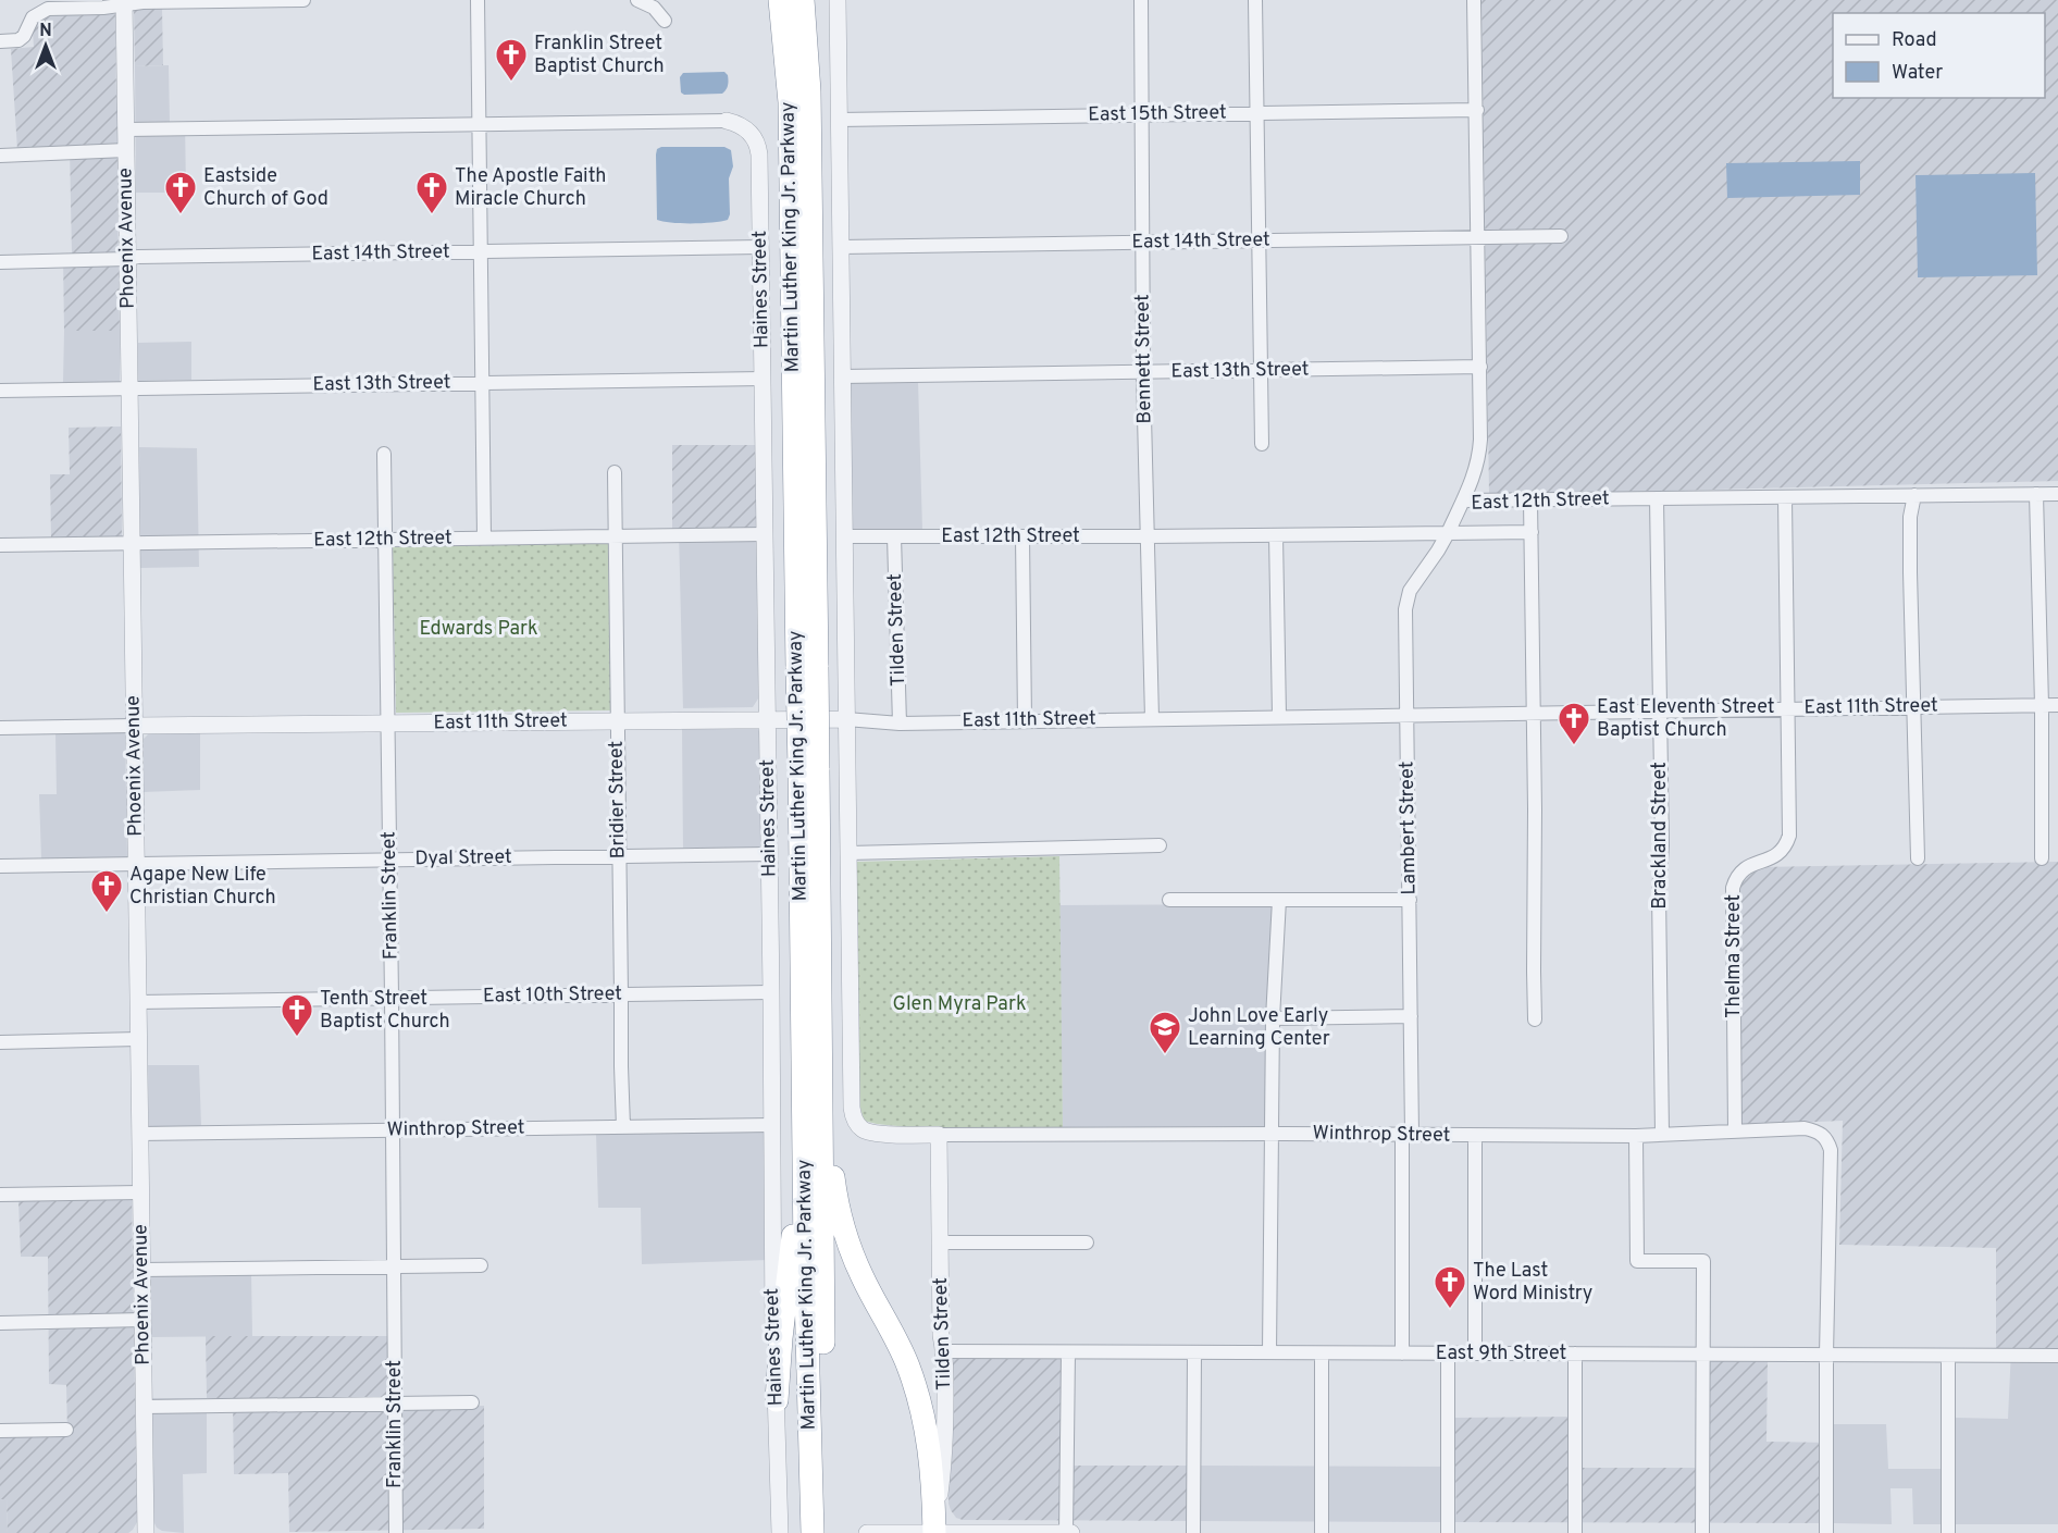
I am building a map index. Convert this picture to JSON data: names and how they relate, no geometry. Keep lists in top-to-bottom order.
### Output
{
  "streets": {
    "highway": ["Martin Luther King Jr. Parkway"],
    "street": [
      "East 15th Street",
      "Phoenix Avenue",
      "East 14th Street",
      "Haines Street",
      "Bennett Street",
      "East 13th Street",
      "East 12th Street",
      "Tilden Street",
      "East 11th Street",
      "Bridier Street",
      "Lambert Street",
      "Brackland Street",
      "Dyal Street",
      "Franklin Street",
      "Thelma Street",
      "East 10th Street",
      "Winthrop Street",
      "East 9th Street"
    ]
  },
  "crossings": [
    ["East 15th Street", "Bennett Street"],
    ["Phoenix Avenue", "East 14th Street"],
    ["Phoenix Avenue", "East 13th Street"],
    ["Phoenix Avenue", "East 12th Street"],
    ["Phoenix Avenue", "East 11th Street"],
    ["Phoenix Avenue", "Dyal Street"],
    ["Phoenix Avenue", "East 10th Street"],
    ["Phoenix Avenue", "Winthrop Street"],
    ["East 14th Street", "Haines Street"],
    ["East 14th Street", "Bennett Street"],
    ["Haines Street", "East 13th Street"],
    ["Haines Street", "East 12th Street"],
    ["Haines Street", "East 11th Street"],
    ["Haines Street", "Dyal Street"],
    ["Haines Street", "East 10th Street"],
    ["Haines Street", "Winthrop Street"],
    ["Bennett Street", "East 13th Street"],
    ["Bennett Street", "East 12th Street"],
    ["Bennett Street", "East 11th Street"],
    ["East 12th Street", "Tilden Street"],
    ["East 12th Street", "Bridier Street"],
    ["East 12th Street", "Lambert Street"],
    ["East 12th Street", "Brackland Street"],
    ["East 12th Street", "Franklin Street"],
    ["East 12th Street", "Thelma Street"],
    ["Tilden Street", "East 11th Street"],
    ["Tilden Street", "Winthrop Street"],
    ["Tilden Street", "East 9th Street"],
    ["East 11th Street", "Bridier Street"],
    ["East 11th Street", "Lambert Street"],
    ["East 11th Street", "Brackland Street"],
    ["East 11th Street", "Franklin Street"],
    ["East 11th Street", "Thelma Street"],
    ["Bridier Street", "Dyal Street"],
    ["Bridier Street", "East 10th Street"],
    ["Bridier Street", "Winthrop Street"],
    ["Lambert Street", "Winthrop Street"],
    ["Lambert Street", "East 9th Street"],
    ["Brackland Street", "Winthrop Street"],
    ["Dyal Street", "Franklin Street"],
    ["Franklin Street", "East 10th Street"],
    ["Franklin Street", "Winthrop Street"],
    ["Thelma Street", "Winthrop Street"],
    ["Winthrop Street", "East 9th Street"]
  ],
  "parks": ["Edwards Park", "Glen Myra Park"],
  "places": {
    "church": [
      "Franklin Street Baptist Church",
      "Eastside Church of God",
      "The Apostle Faith Miracle Church",
      "East Eleventh Street Baptist Church",
      "Agape New Life Christian Church",
      "Tenth Street Baptist Church",
      "The Last Word Ministry"
    ],
    "school or university": ["John Love Early Learning Center"]
  },
  "legend": ["Road", "Water"],
  "north": "top"
}
